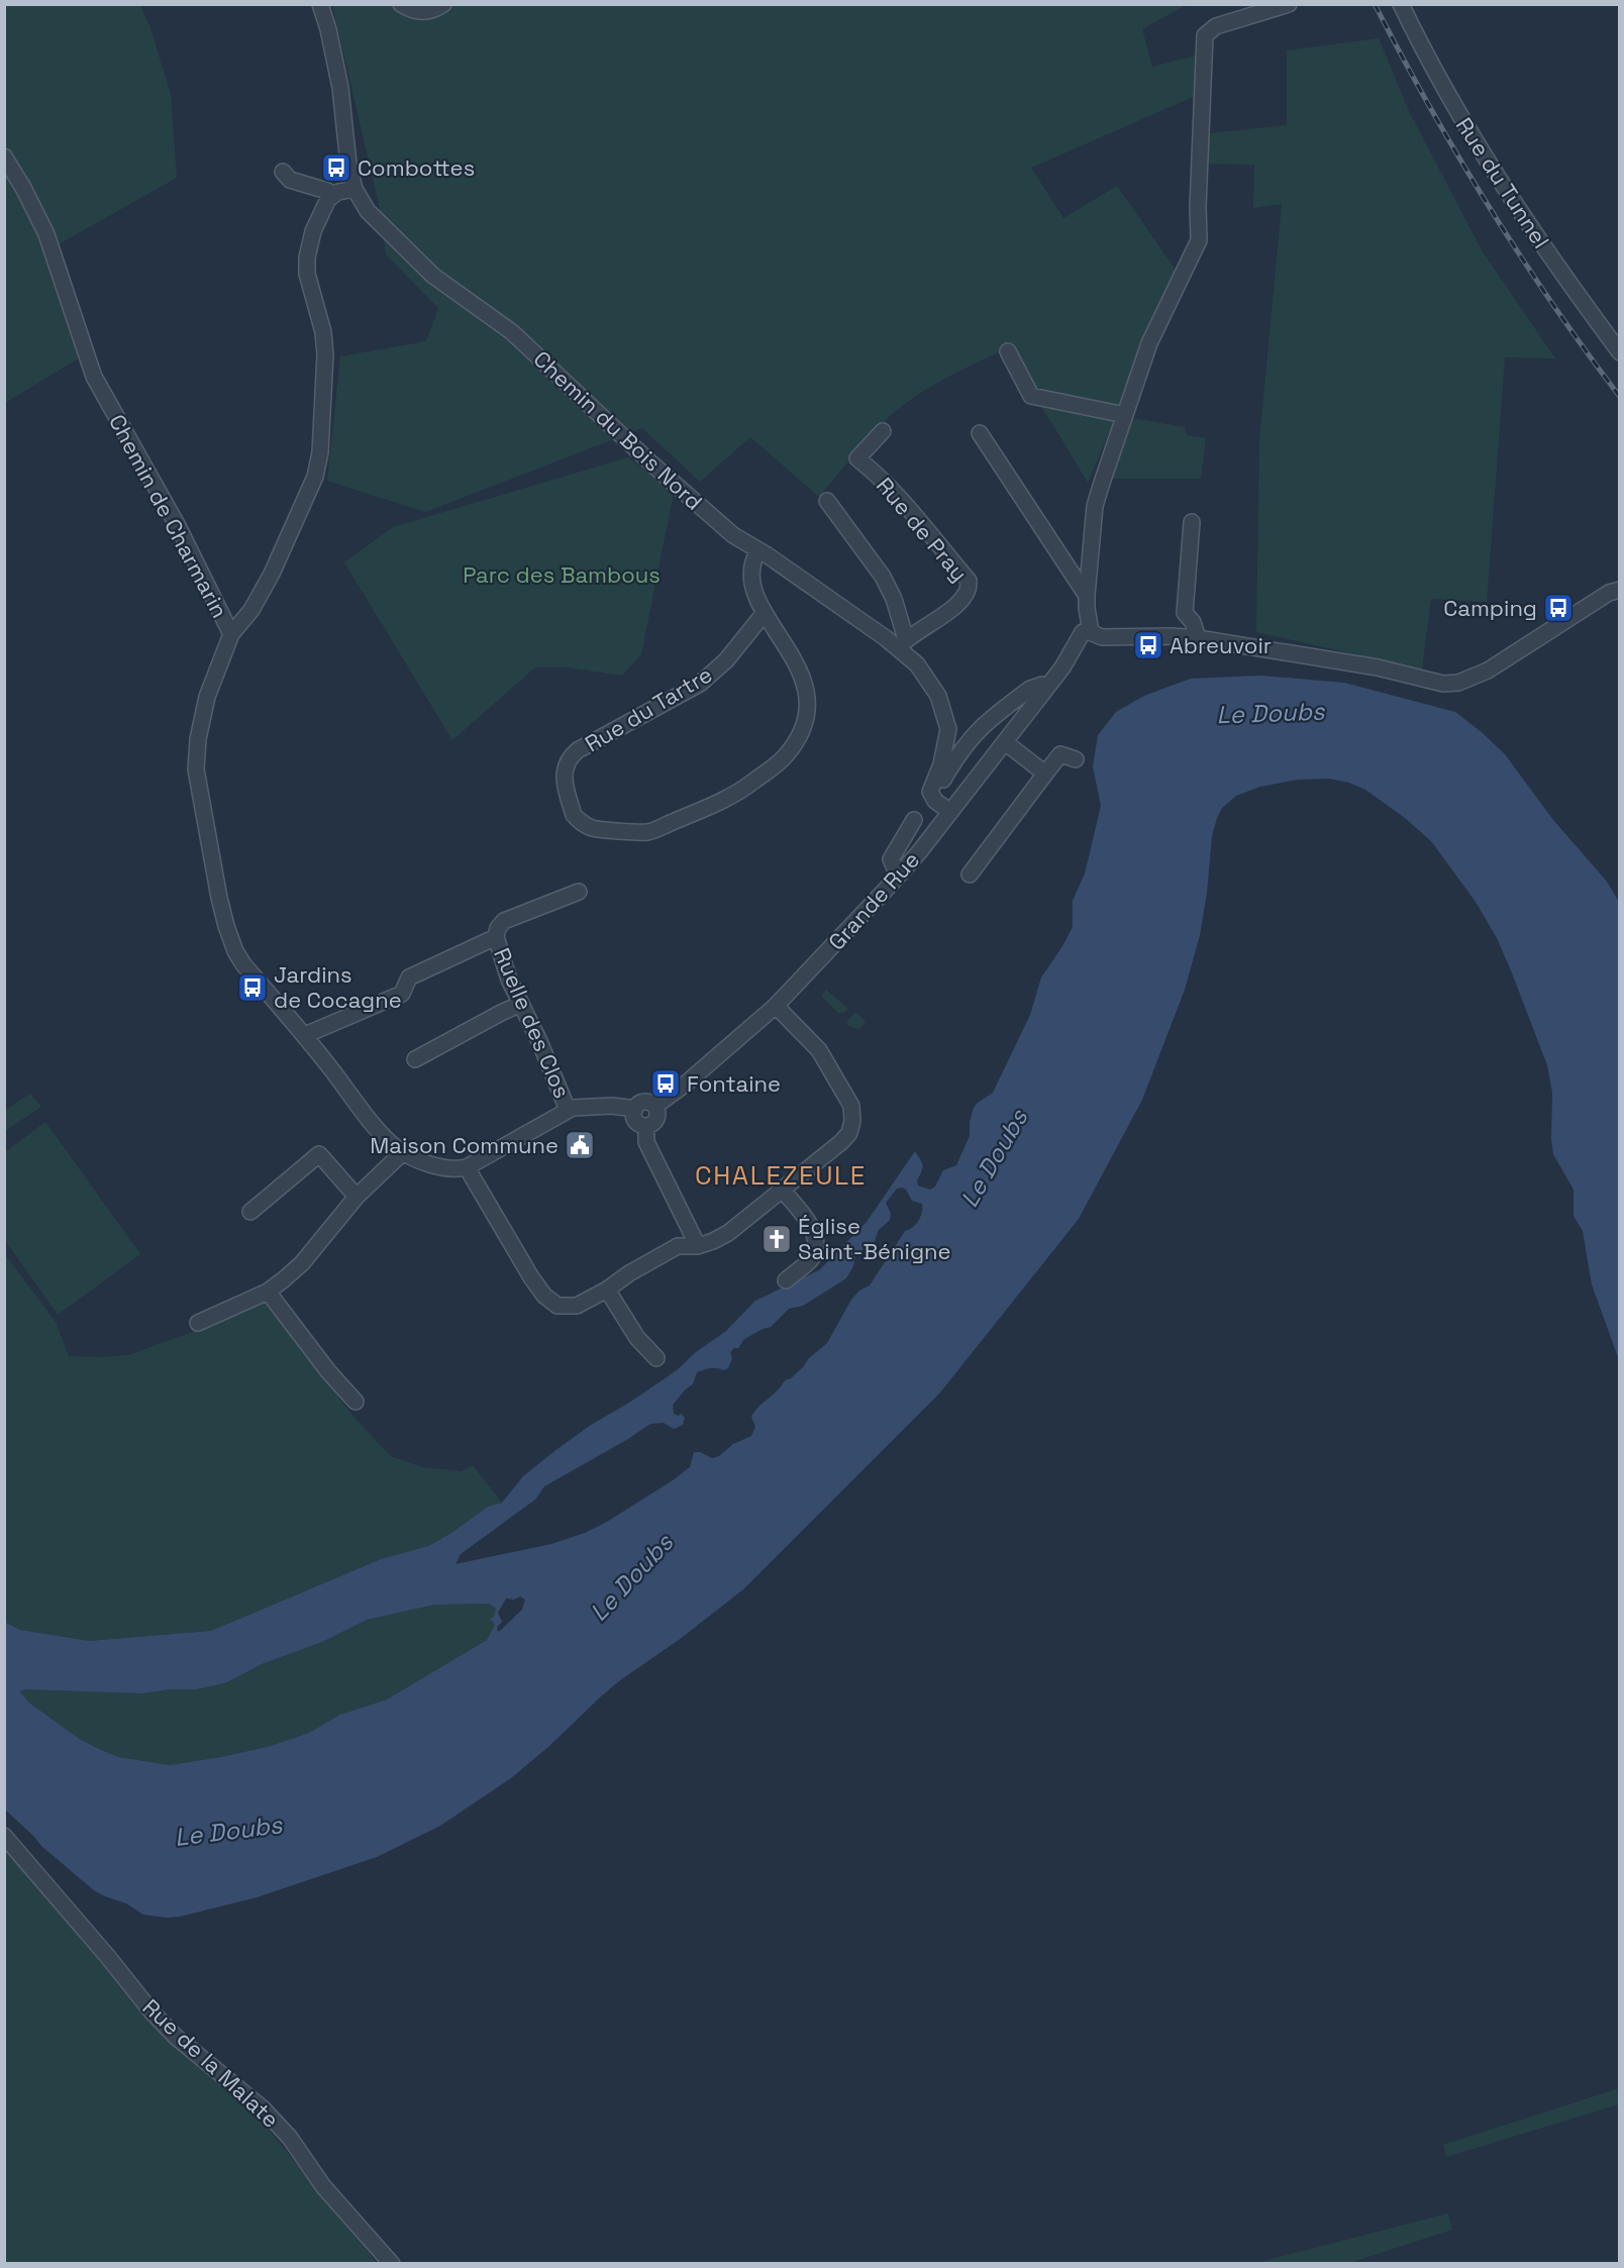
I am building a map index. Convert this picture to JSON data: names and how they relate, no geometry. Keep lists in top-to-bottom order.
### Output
{
  "streets": {
    "street": [
      "Rue du Tunnel",
      "Chemin du Bois Nord",
      "Chemin de Charmarin",
      "Rue de Pray",
      "Rue du Tartre",
      "Grande Rue",
      "Ruelle des Clos",
      "Rue de la Malate"
    ]
  },
  "crossings": [
    ["Chemin du Bois Nord", "Rue de Pray"],
    ["Chemin du Bois Nord", "Rue du Tartre"],
    ["Chemin du Bois Nord", "Grande Rue"]
  ],
  "districts": ["CHALEZEULE"],
  "water": ["Le Doubs"],
  "parks": ["Parc des Bambous"],
  "places": {
    "bus stop": [
      "Combottes",
      "Camping",
      "Abreuvoir",
      "Jardins de Cocagne",
      "Fontaine"
    ],
    "public building": ["Maison Commune"],
    "church": ["Église Saint-Bénigne"]
  }
}
